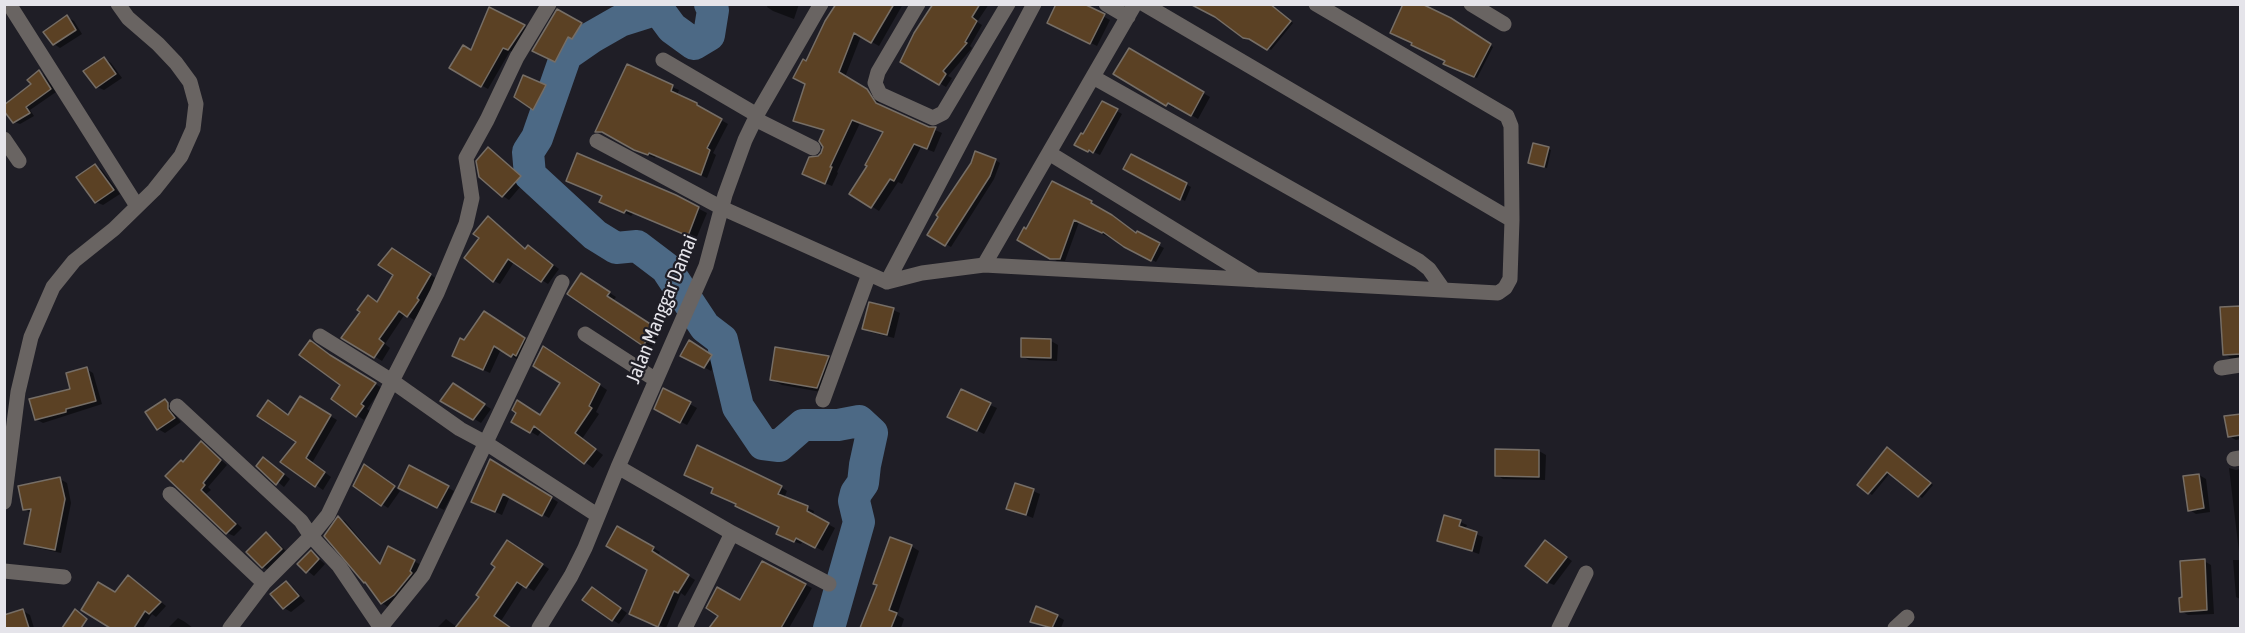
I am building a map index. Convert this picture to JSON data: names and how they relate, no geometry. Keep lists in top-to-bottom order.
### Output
{
  "streets": {
    "street": ["Jalan Manggar Damai"]
  }
}
